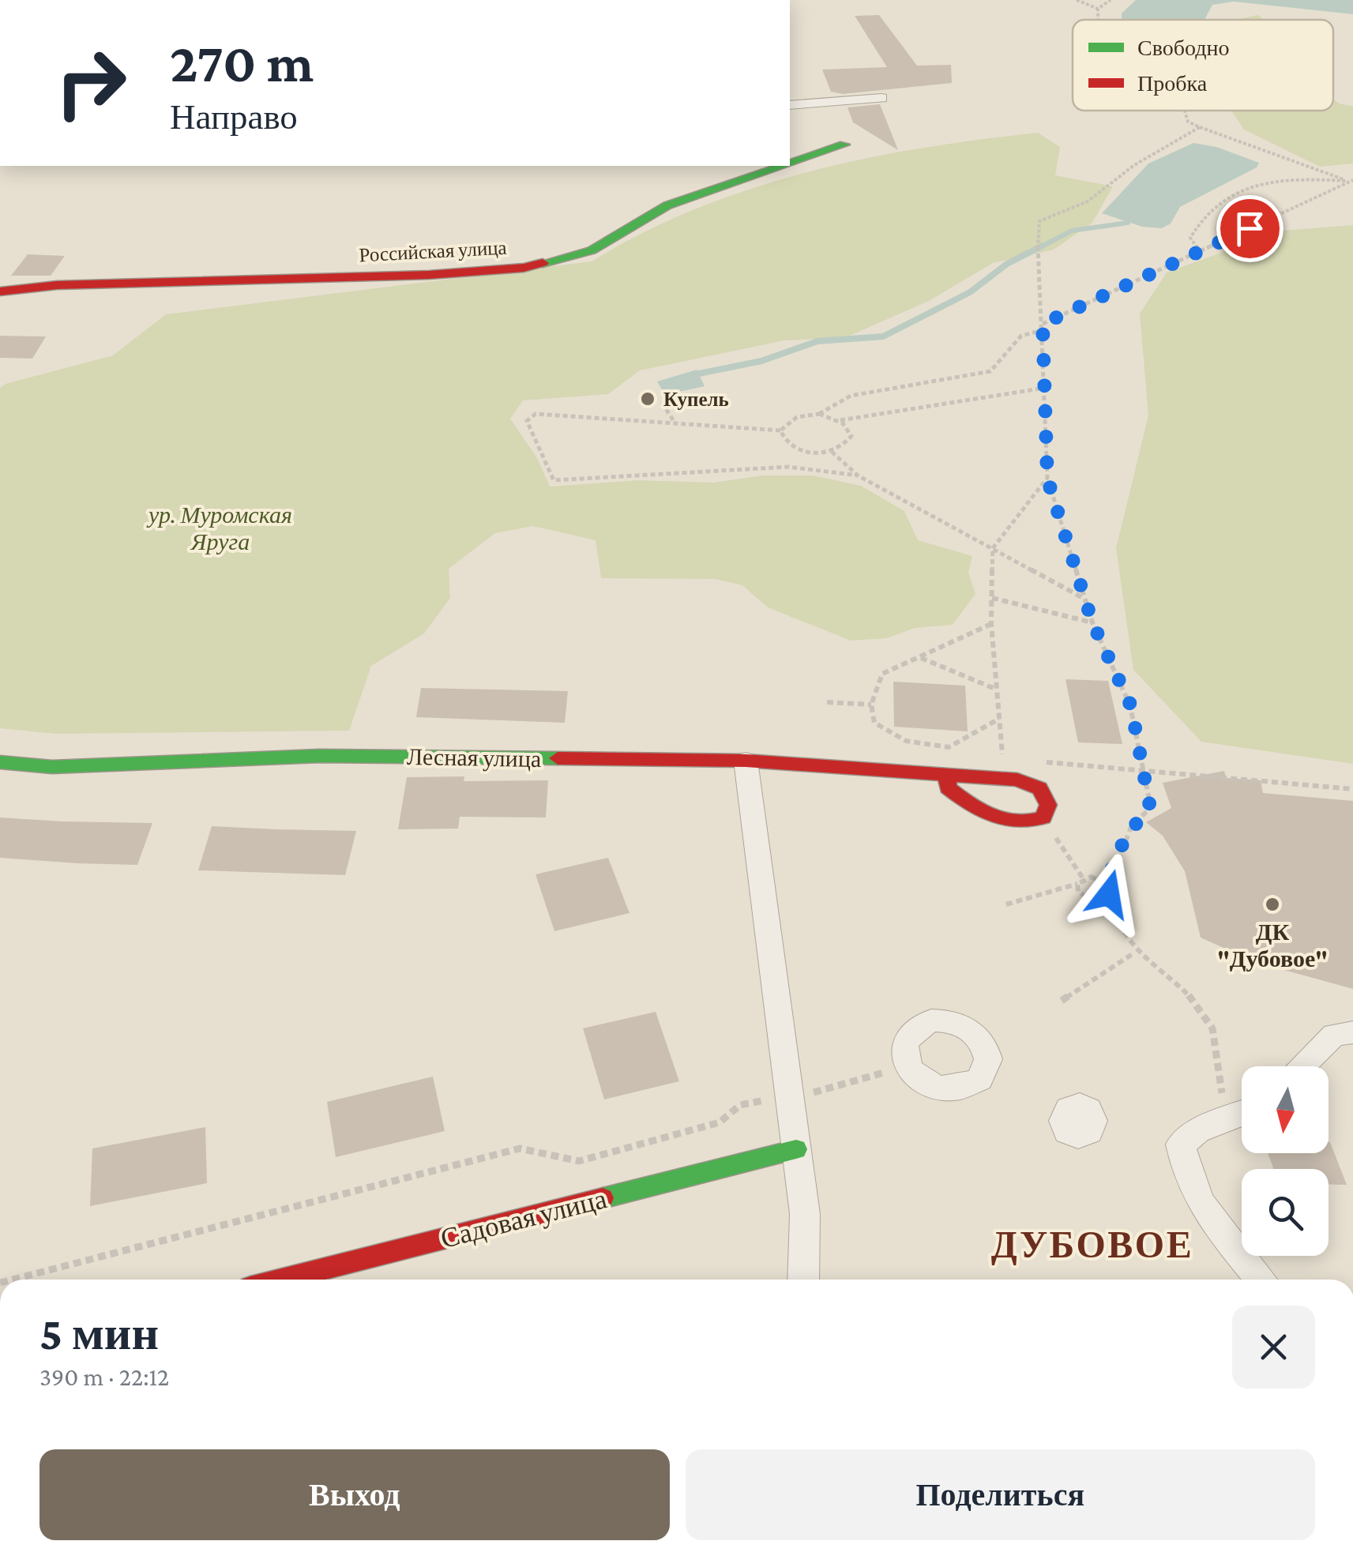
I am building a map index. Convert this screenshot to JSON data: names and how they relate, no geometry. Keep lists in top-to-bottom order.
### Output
{
  "streets": {
    "street": ["Российская улица", "Лесная улица", "Садовая улица"]
  },
  "districts": ["ДУБОВОЕ"],
  "parks": ["ур. Муромская Яруга"],
  "places": ["Купель", "ДК \"Дубовое\""],
  "legend": ["Свободно", "Пробка"],
  "north": "bottom",
  "page": {
    "turn": ["270 m", "Направо"],
    "heading": ["5 мин", "390 m · 22:12"],
    "buttons": ["Выход", "Поделиться"]
  }
}
